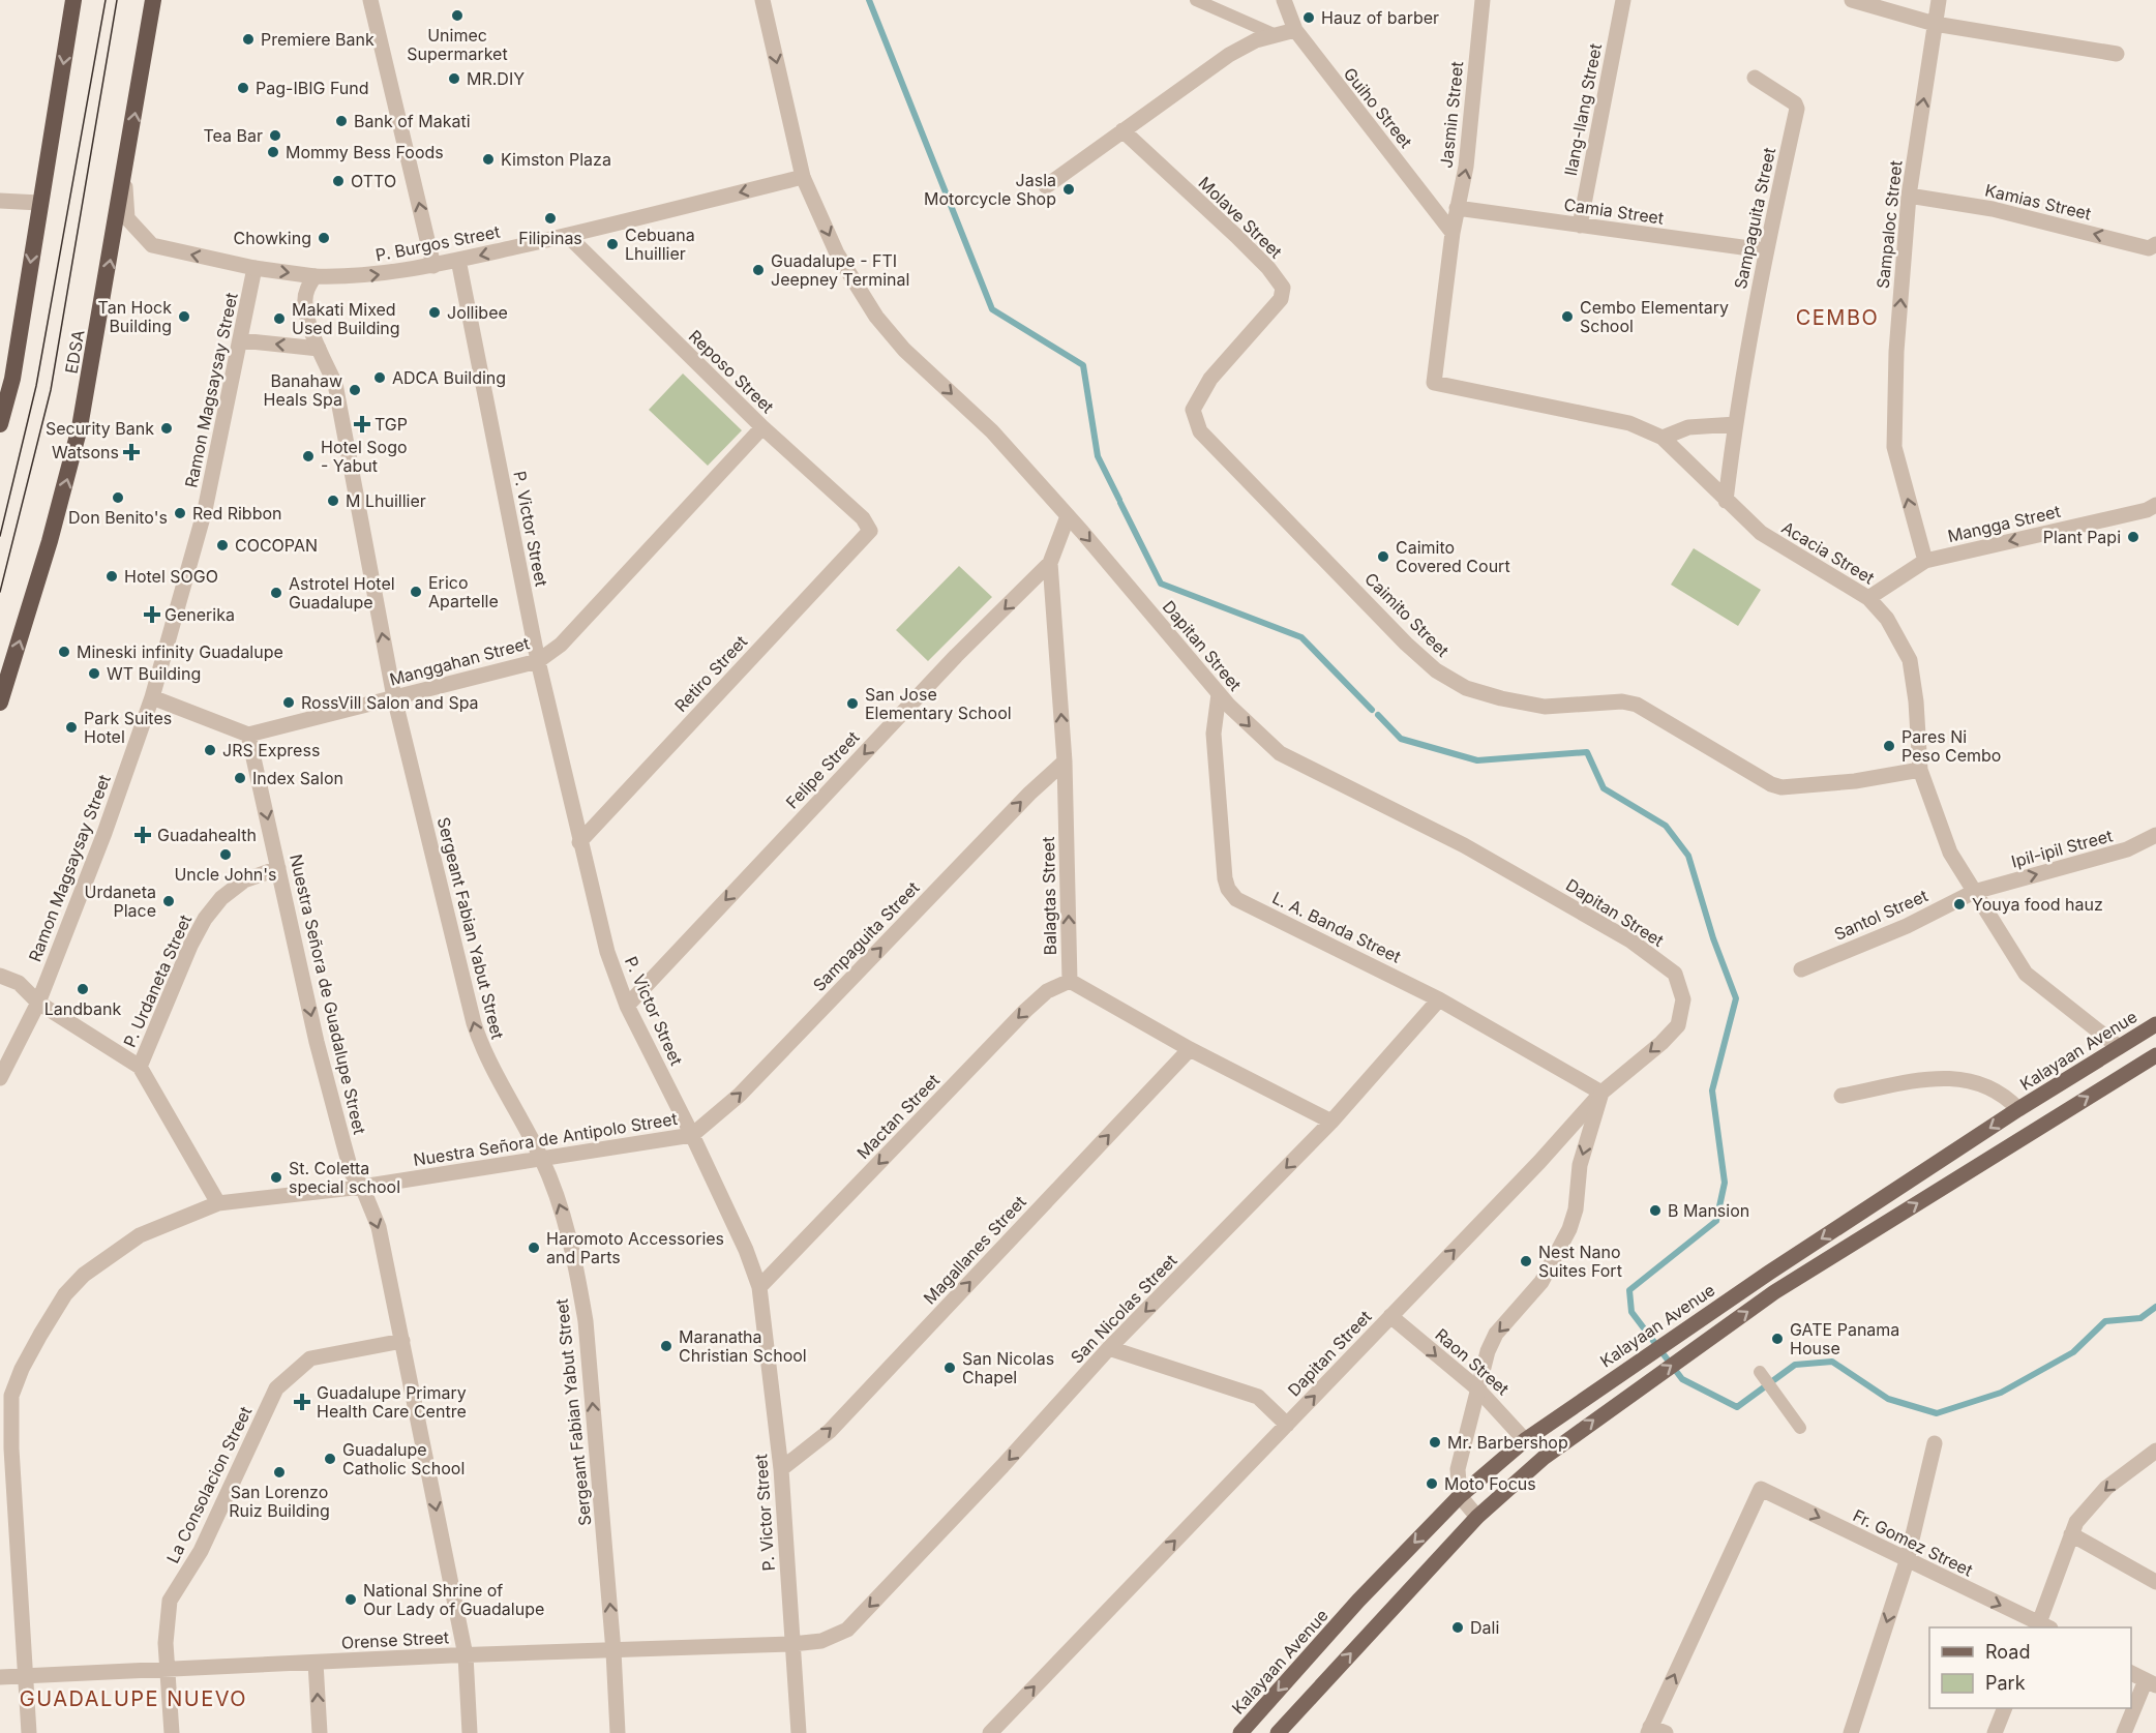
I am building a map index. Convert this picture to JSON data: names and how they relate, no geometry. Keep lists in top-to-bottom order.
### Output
{
  "streets": {
    "highway": ["EDSA"],
    "main road": ["Kalayaan Avenue"],
    "street": [
      "Guiho Street",
      "Ilang-Ilang Street",
      "Jasmin Street",
      "Kamias Street",
      "Camia Street",
      "Molave Street",
      "Sampaguita Street",
      "Sampaloc Street",
      "P. Burgos Street",
      "Reposo Street",
      "Ramon Magsaysay Street",
      "Mangga Street",
      "P. Victor Street",
      "Acacia Street",
      "Caimito Street",
      "Dapitan Street",
      "Manggahan Street",
      "Retiro Street",
      "Felipe Street",
      "Ipil-ipil Street",
      "Balagtas Street",
      "Santol Street",
      "L. A. Banda Street",
      "Sergeant Fabian Yabut Street",
      "P. Urdaneta Street",
      "Nuestra Señora de Guadalupe Street",
      "Mactan Street",
      "Nuestra Señora de Antipolo Street",
      "Magallanes Street",
      "San Nicolas Street",
      "Raon Street",
      "La Consolacion Street",
      "Fr. Gomez Street",
      "Orense Street"
    ]
  },
  "crossings": [
    ["Guiho Street", "Jasmin Street"],
    ["Guiho Street", "Acacia Street"],
    ["Ilang-Ilang Street", "Camia Street"],
    ["Jasmin Street", "Camia Street"],
    ["Jasmin Street", "Acacia Street"],
    ["Kamias Street", "Sampaloc Street"],
    ["Camia Street", "Sampaguita Street"],
    ["Molave Street", "Caimito Street"],
    ["Sampaguita Street", "P. Victor Street"],
    ["Sampaguita Street", "Acacia Street"],
    ["Sampaguita Street", "Balagtas Street"],
    ["Sampaguita Street", "Nuestra Señora de Antipolo Street"],
    ["Sampaloc Street", "Mangga Street"],
    ["P. Burgos Street", "EDSA"],
    ["P. Burgos Street", "Reposo Street"],
    ["P. Burgos Street", "Ramon Magsaysay Street"],
    ["P. Burgos Street", "P. Victor Street"],
    ["P. Burgos Street", "Dapitan Street"],
    ["P. Burgos Street", "Sergeant Fabian Yabut Street"],
    ["Reposo Street", "Manggahan Street"],
    ["Reposo Street", "Retiro Street"],
    ["Mangga Street", "Acacia Street"],
    ["P. Victor Street", "Manggahan Street"],
    ["P. Victor Street", "Retiro Street"],
    ["P. Victor Street", "Felipe Street"],
    ["P. Victor Street", "Mactan Street"],
    ["P. Victor Street", "Nuestra Señora de Antipolo Street"],
    ["P. Victor Street", "Magallanes Street"],
    ["P. Victor Street", "San Nicolas Street"],
    ["P. Victor Street", "Orense Street"],
    ["Acacia Street", "Caimito Street"],
    ["Acacia Street", "Ipil-ipil Street"],
    ["Acacia Street", "Santol Street"],
    ["Acacia Street", "Kalayaan Avenue"],
    ["Dapitan Street", "Balagtas Street"],
    ["Dapitan Street", "L. A. Banda Street"],
    ["Dapitan Street", "Raon Street"],
    ["Manggahan Street", "Sergeant Fabian Yabut Street"],
    ["Manggahan Street", "Nuestra Señora de Guadalupe Street"],
    ["Felipe Street", "Balagtas Street"],
    ["Ipil-ipil Street", "Santol Street"],
    ["Balagtas Street", "Mactan Street"],
    ["L. A. Banda Street", "San Nicolas Street"],
    ["Sergeant Fabian Yabut Street", "Nuestra Señora de Antipolo Street"],
    ["Sergeant Fabian Yabut Street", "Orense Street"],
    ["P. Urdaneta Street", "Nuestra Señora de Guadalupe Street"],
    ["P. Urdaneta Street", "Nuestra Señora de Antipolo Street"],
    ["Nuestra Señora de Guadalupe Street", "Nuestra Señora de Antipolo Street"],
    ["Nuestra Señora de Guadalupe Street", "La Consolacion Street"],
    ["Nuestra Señora de Guadalupe Street", "Orense Street"],
    ["Kalayaan Avenue", "Raon Street"],
    ["Nuestra Señora de Antipolo Street", "Orense Street"],
    ["San Nicolas Street", "Orense Street"],
    ["La Consolacion Street", "Orense Street"]
  ],
  "one_way": [
    "Jasmin Street",
    "Kamias Street",
    "Sampaguita Street",
    "Sampaloc Street",
    "Mangga Street",
    "Felipe Street",
    "Ipil-ipil Street",
    "Balagtas Street",
    "Sergeant Fabian Yabut Street",
    "Nuestra Señora de Guadalupe Street",
    "Mactan Street",
    "Magallanes Street",
    "San Nicolas Street",
    "Raon Street"
  ],
  "districts": ["CEMBO", "GUADALUPE NUEVO"],
  "places": {
    "other": [
      "Unimec Supermarket",
      "Hauz of barber",
      "Premiere Bank",
      "MR.DIY",
      "Pag-IBIG Fund",
      "Bank of Makati",
      "Tea Bar",
      "Mommy Bess Foods",
      "Kimston Plaza",
      "OTTO",
      "Jasla Motorcycle Shop",
      "Filipinas",
      "Chowking",
      "Cebuana Lhuillier",
      "Guadalupe - FTI Jeepney Terminal",
      "Jollibee",
      "Tan Hock Building",
      "Cembo Elementary School",
      "Makati Mixed Used Building",
      "ADCA Building",
      "Banahaw Heals Spa",
      "Security Bank",
      "Hotel Sogo - Yabut",
      "Don Benito's",
      "M Lhuillier",
      "Red Ribbon",
      "Plant Papi",
      "COCOPAN",
      "Caimito Covered Court",
      "Hotel SOGO",
      "Erico Apartelle",
      "Astrotel Hotel Guadalupe",
      "Mineski infinity Guadalupe",
      "WT Building",
      "RossVill Salon and Spa",
      "San Jose Elementary School",
      "Park Suites Hotel",
      "Pares Ni Peso Cembo",
      "JRS Express",
      "Index Salon",
      "Uncle John's",
      "Urdaneta Place",
      "Youya food hauz",
      "Landbank",
      "St. Coletta special school",
      "B Mansion",
      "Haromoto Accessories and Parts",
      "Nest Nano Suites Fort",
      "GATE Panama House",
      "Maranatha Christian School",
      "San Nicolas Chapel",
      "Mr. Barbershop",
      "Guadalupe Catholic School",
      "San Lorenzo Ruiz Building",
      "Moto Focus",
      "National Shrine of Our Lady of Guadalupe",
      "Dali"
    ],
    "health": [
      "TGP",
      "Watsons",
      "Generika",
      "Guadahealth",
      "Guadalupe Primary Health Care Centre"
    ]
  },
  "legend": ["Road", "Park"]
}
